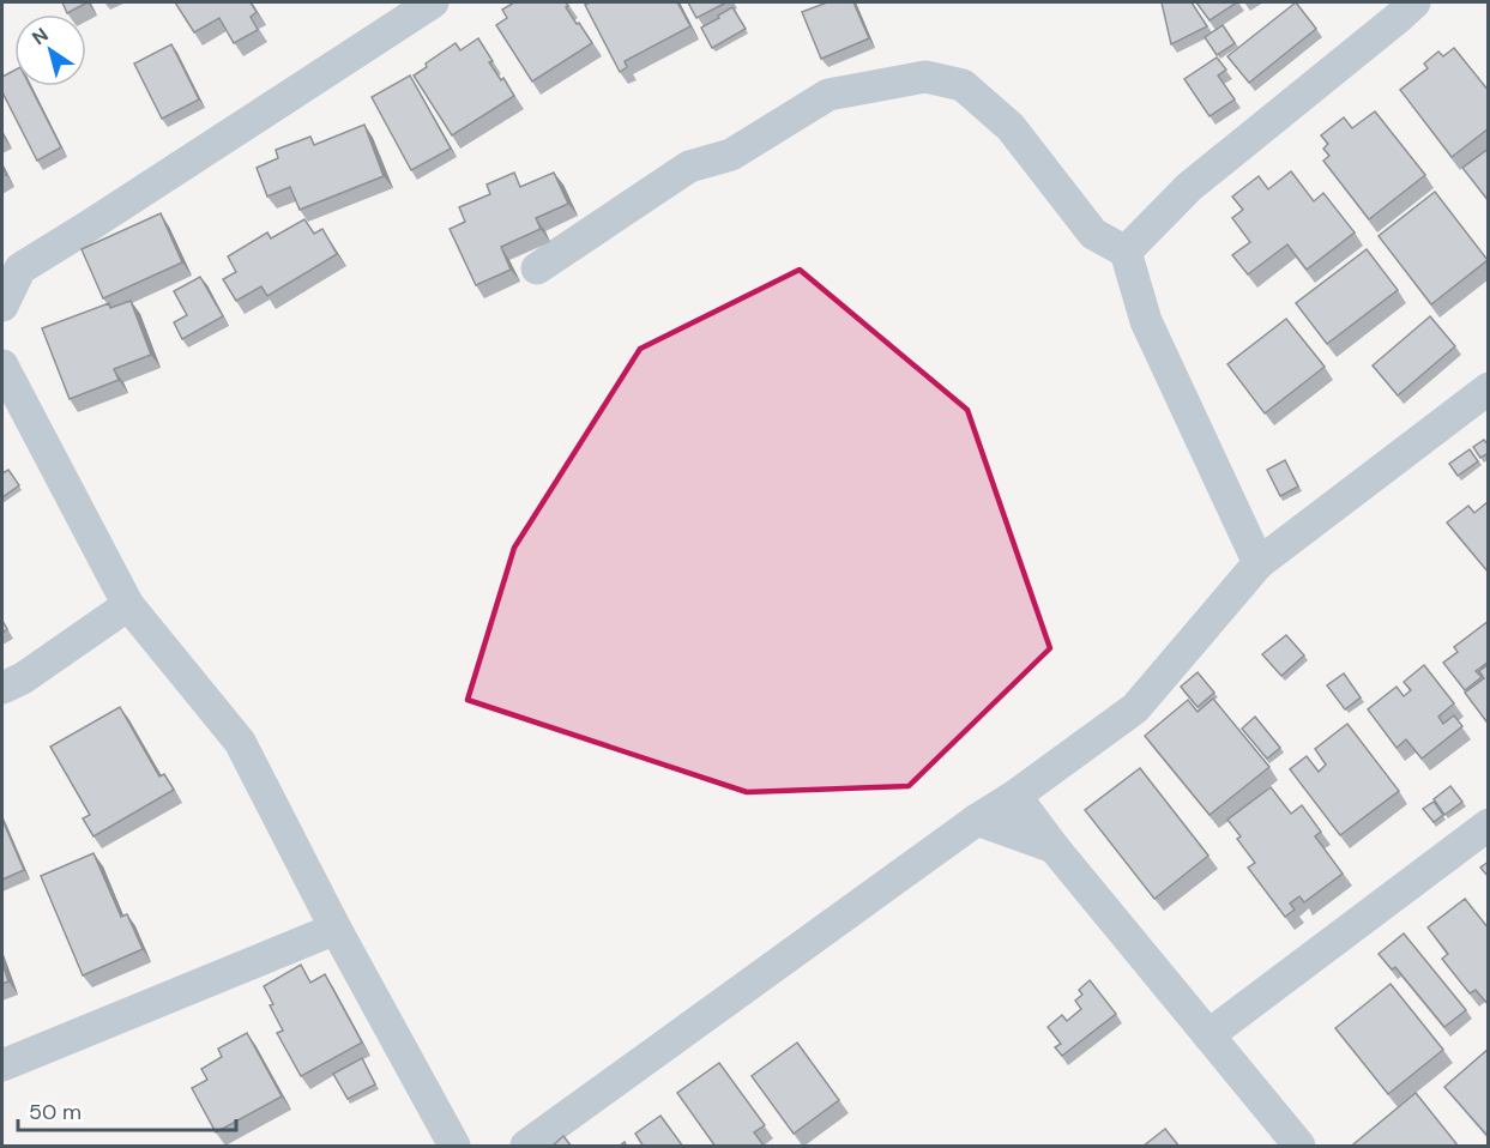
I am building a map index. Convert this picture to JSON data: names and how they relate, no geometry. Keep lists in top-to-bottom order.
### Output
{
  "scale_bar": "50 m",
  "north": "top left"
}
